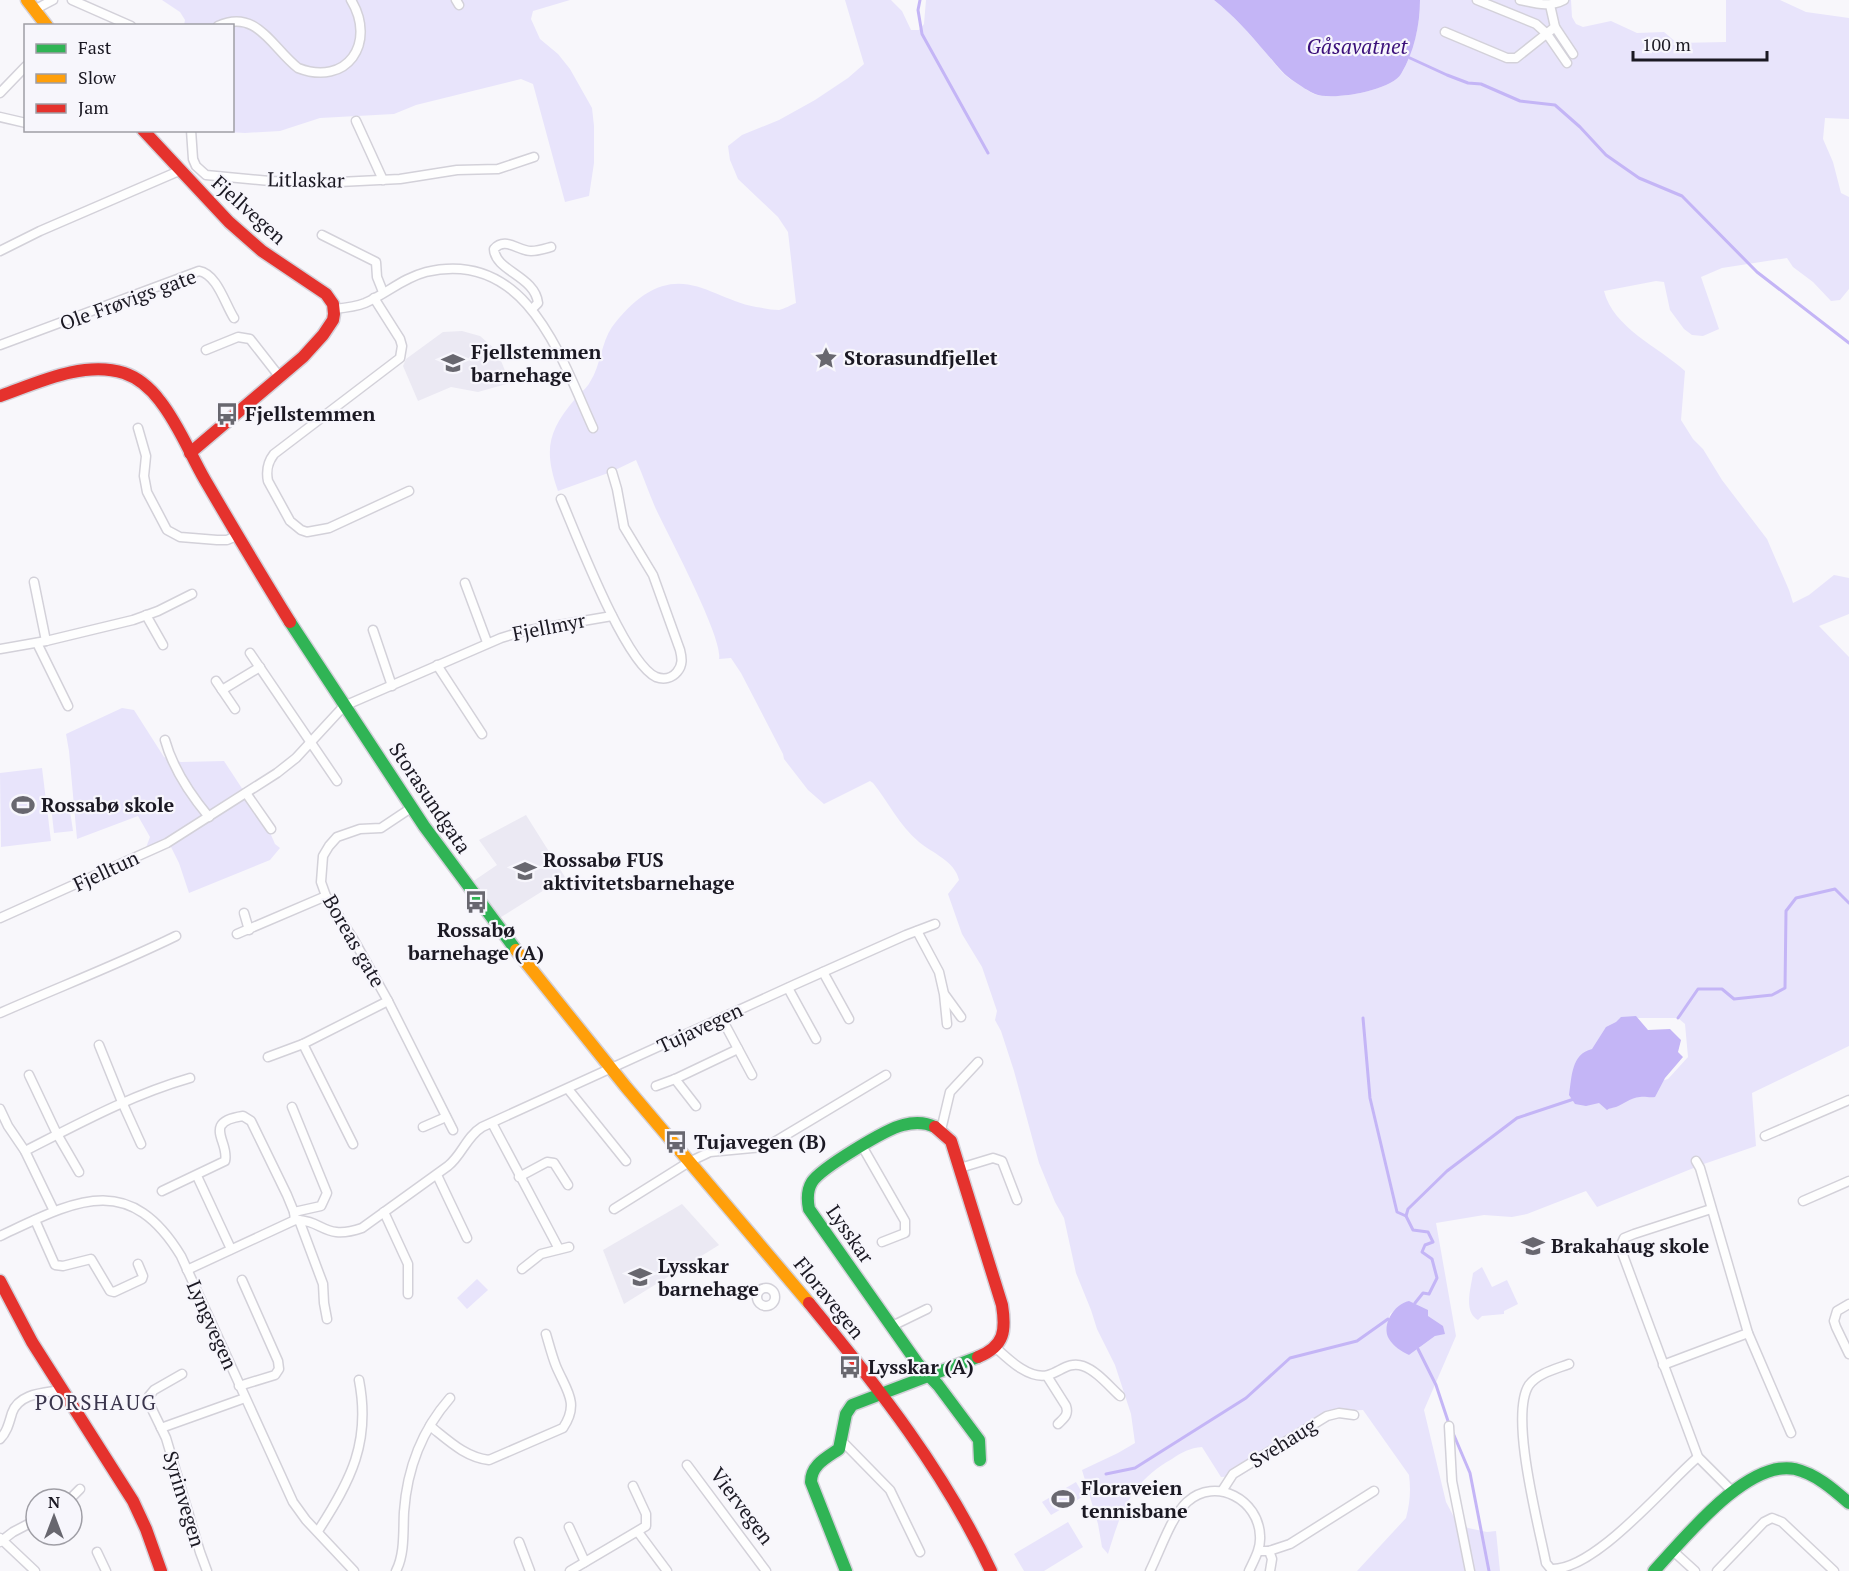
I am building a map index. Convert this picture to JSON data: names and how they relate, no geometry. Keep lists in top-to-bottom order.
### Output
{
  "streets": {
    "street": [
      "Litlaskar",
      "Fjellvegen",
      "Ole Frøvigs gate",
      "Fjellmyr",
      "Storasundgata",
      "Fjelltun",
      "Boreas gate",
      "Tujavegen",
      "Lysskar",
      "Floravegen",
      "Lyngvegen",
      "Svehaug",
      "Syrinvegen",
      "Viervegen"
    ]
  },
  "crossings": [
    ["Fjellmyr", "Storasundgata"],
    ["Fjellmyr", "Fjelltun"],
    ["Storasundgata", "Fjelltun"],
    ["Storasundgata", "Boreas gate"],
    ["Storasundgata", "Tujavegen"],
    ["Storasundgata", "Floravegen"],
    ["Tujavegen", "Floravegen"],
    ["Lyngvegen", "Syrinvegen"]
  ],
  "districts": ["PORSHAUG"],
  "water": ["Gåsavatnet"],
  "places": {
    "place": ["Storasundfjellet"],
    "school or university": [
      "Fjellstemmen barnehage",
      "Rossabø FUS aktivitetsbarnehage",
      "Brakahaug skole",
      "Lysskar barnehage"
    ],
    "bus stop": [
      "Fjellstemmen",
      "Rossabø barnehage (A)",
      "Tujavegen (B)",
      "Lysskar (A)"
    ],
    "sports": ["Rossabø skole", "Floraveien tennisbane"]
  },
  "legend": ["Fast", "Slow", "Jam"],
  "scale_bar": "100 m",
  "north": "top"
}
